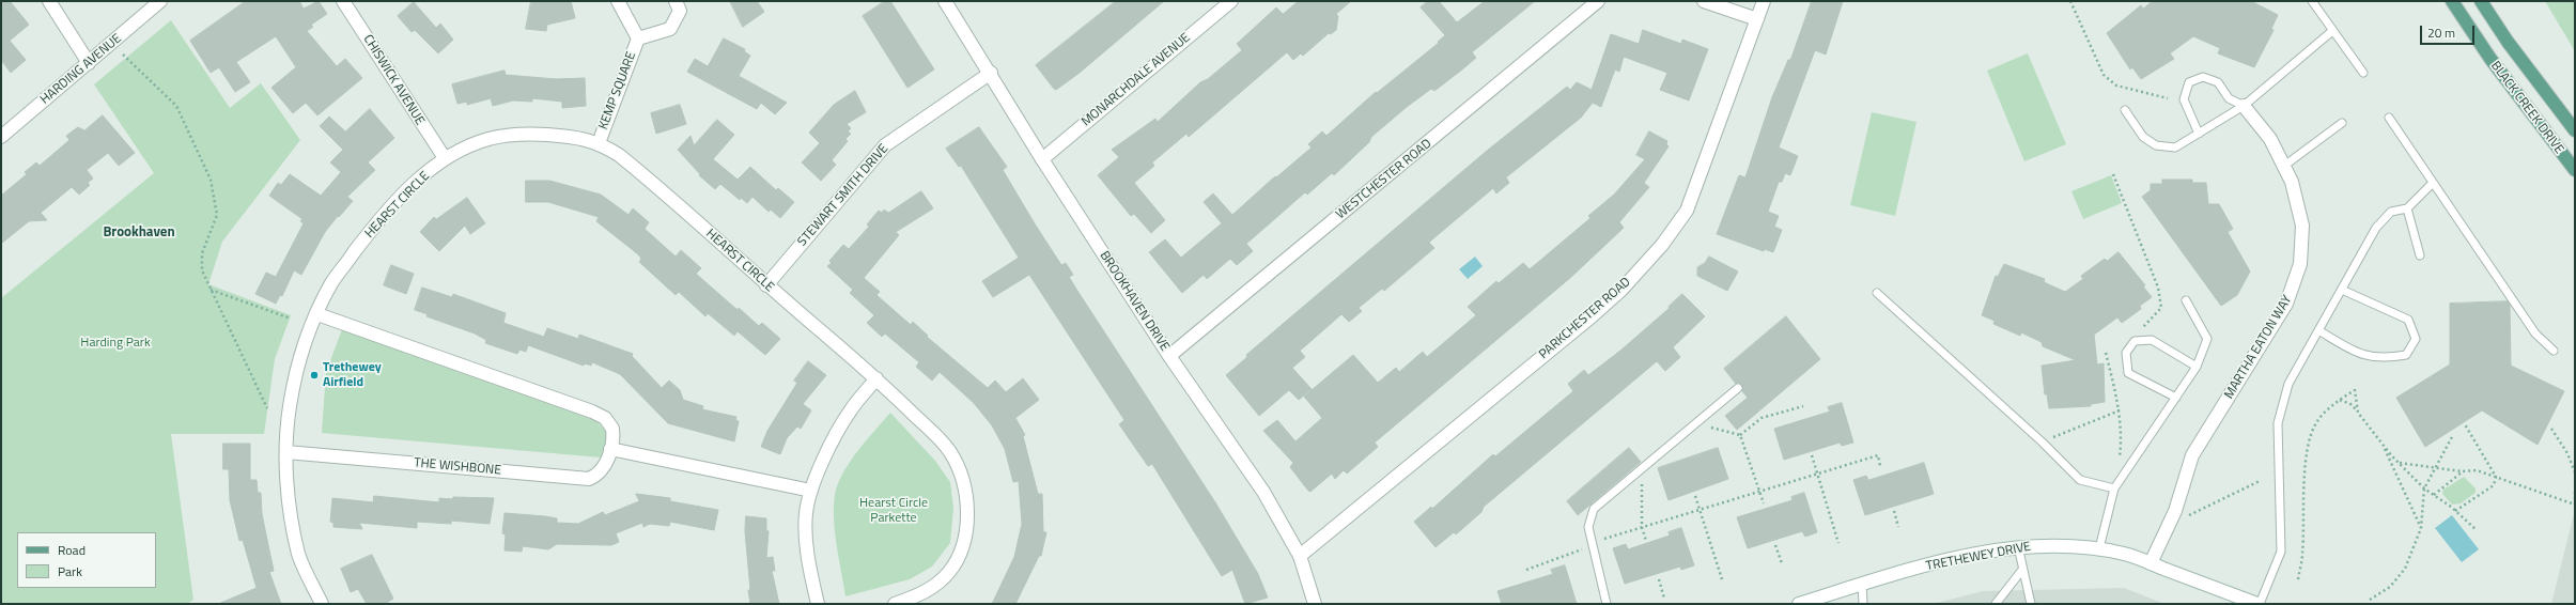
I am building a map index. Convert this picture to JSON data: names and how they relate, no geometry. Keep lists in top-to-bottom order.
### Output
{
  "streets": {
    "main road": ["BLACK CREEK DRIVE"],
    "street": [
      "HARDING AVENUE",
      "CHISWICK AVENUE",
      "MONARCHDALE AVENUE",
      "KEMP SQUARE",
      "WESTCHESTER ROAD",
      "STEWART SMITH DRIVE",
      "HEARST CIRCLE",
      "BROOKHAVEN DRIVE",
      "PARKCHESTER ROAD",
      "MARTHA EATON WAY",
      "THE WISHBONE",
      "TRETHEWEY DRIVE"
    ]
  },
  "crossings": [
    ["CHISWICK AVENUE", "HEARST CIRCLE"],
    ["MONARCHDALE AVENUE", "BROOKHAVEN DRIVE"],
    ["KEMP SQUARE", "HEARST CIRCLE"],
    ["WESTCHESTER ROAD", "BROOKHAVEN DRIVE"],
    ["STEWART SMITH DRIVE", "HEARST CIRCLE"],
    ["STEWART SMITH DRIVE", "BROOKHAVEN DRIVE"],
    ["HEARST CIRCLE", "THE WISHBONE"],
    ["BROOKHAVEN DRIVE", "PARKCHESTER ROAD"],
    ["MARTHA EATON WAY", "TRETHEWEY DRIVE"]
  ],
  "districts": ["Brookhaven"],
  "parks": ["Harding Park", "Hearst Circle Parkette"],
  "places": ["Trethewey Airfield"],
  "legend": ["Road", "Park"],
  "scale_bar": "20 m"
}
